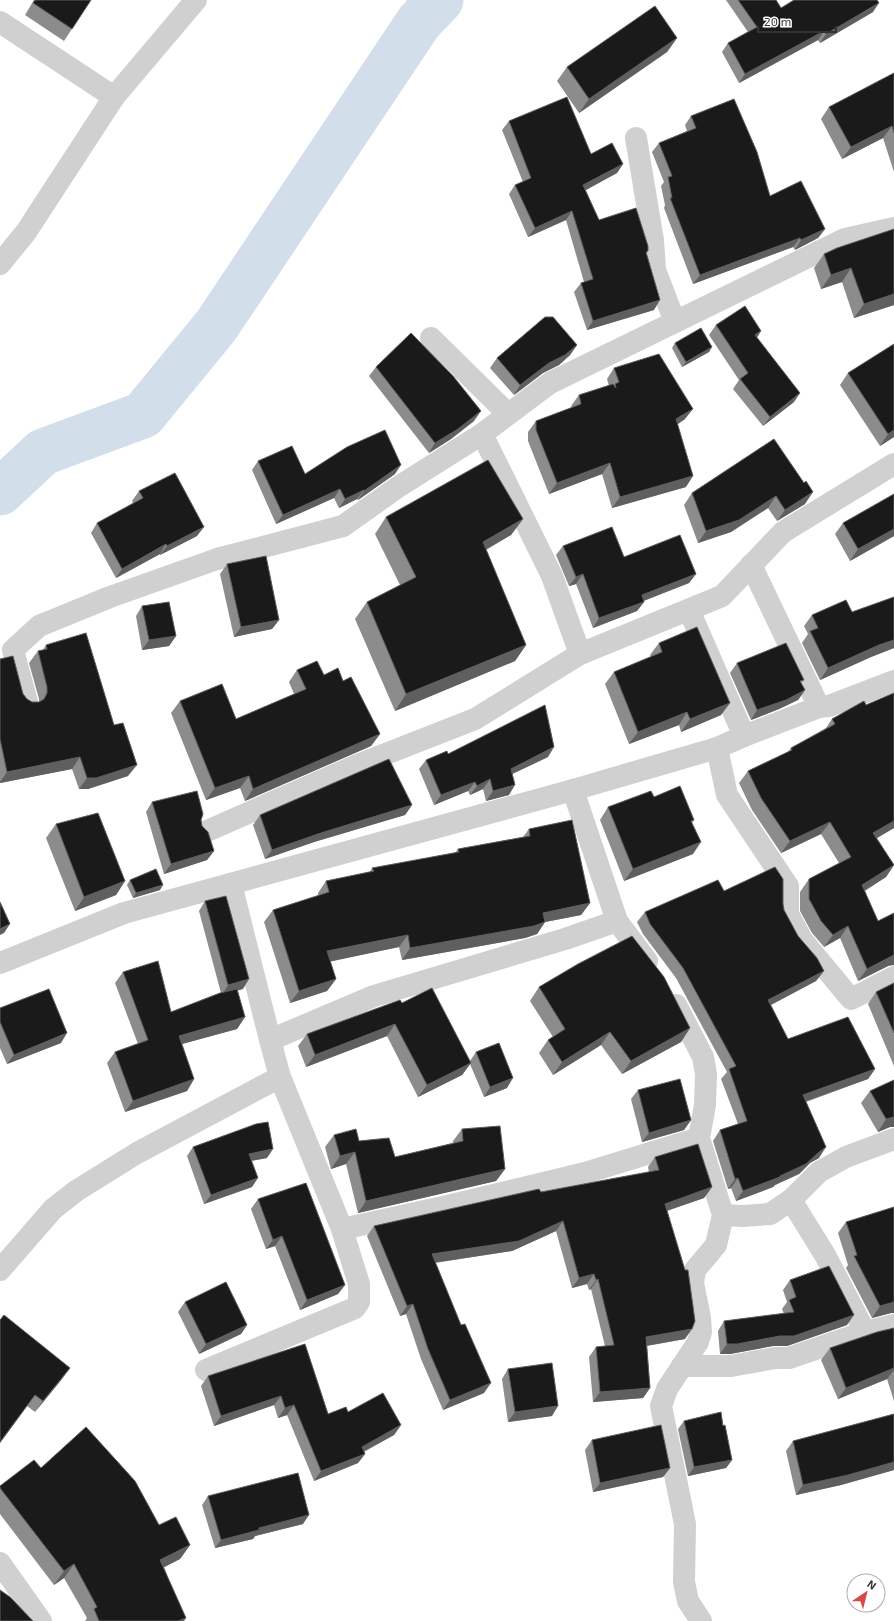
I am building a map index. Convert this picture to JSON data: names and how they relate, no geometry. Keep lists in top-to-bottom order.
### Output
{
  "scale_bar": "20 m",
  "north": "top right"
}
